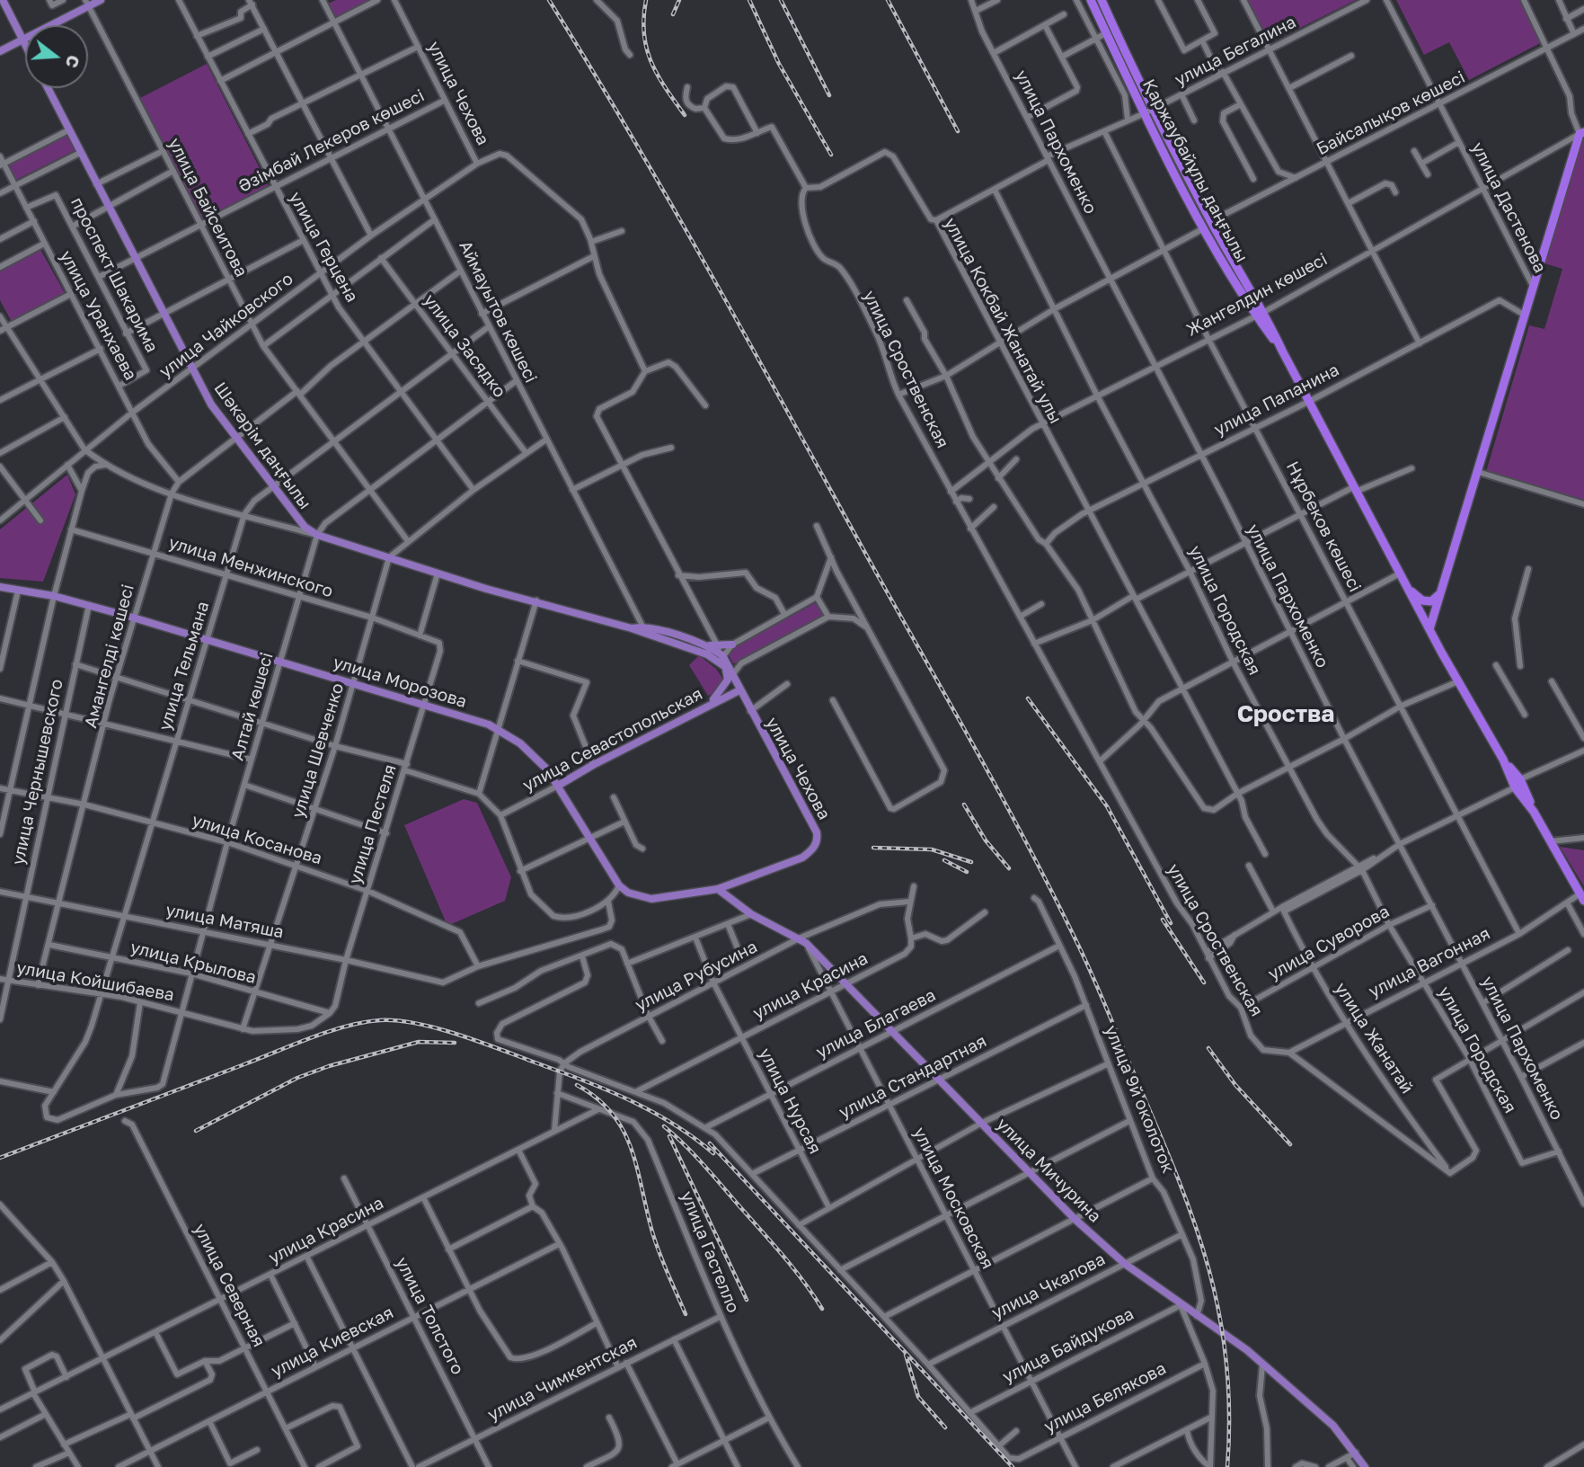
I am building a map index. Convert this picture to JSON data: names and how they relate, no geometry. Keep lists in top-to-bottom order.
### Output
{
  "streets": {
    "highway": ["Қаржаубайұлы даңғылы"],
    "main road": [
      "улица Чехова",
      "Шәкәрім даңғылы",
      "улица Морозова",
      "улица Севастопольская",
      "улица Мичурина"
    ],
    "street": [
      "улица Бегалина",
      "Байсалықов көшесі",
      "Әзімбай Лекеров көшесі",
      "улица Пархоменко",
      "улица Байсеитова",
      "улица Дастенова",
      "улица Герцена",
      "проспект Шакарима",
      "Жангелдин көшесі",
      "Аймауытов көшесі",
      "улица Уранхаева",
      "улица Кокбай Жанатай улы",
      "улица Чайковского",
      "улица Засядко",
      "улица Сроственская",
      "улица Папанина",
      "Нұрбеков көшесі",
      "улица Менжинского",
      "улица Городская",
      "Амангелді көшесі",
      "улица Тельмана",
      "Алтай көшесі",
      "улица Шевченко",
      "улица Чернышевского",
      "улица Пестеля",
      "улица Косанова",
      "улица Матяша",
      "улица Суворова",
      "улица Крылова",
      "улица Вагонная",
      "улица Рубусина",
      "улица Койшибаева",
      "улица Красина",
      "улица Благаева",
      "улица Жанатай",
      "улица Стандартная",
      "улица 9й околоток",
      "улица Нурсая",
      "улица Московская",
      "улица Гастелло",
      "улица Северная",
      "улица Чкалова",
      "улица Толстого",
      "улица Киевская",
      "улица Байдукова",
      "улица Чимкентская",
      "улица Белякова"
    ]
  },
  "crossings": [
    ["улица Бегалина", "улица Пархоменко"],
    ["улица Бегалина", "Қаржаубайұлы даңғылы"],
    ["улица Бегалина", "улица Кокбай Жанатай улы"],
    ["улица Бегалина", "Нұрбеков көшесі"],
    ["улица Бегалина", "улица Городская"],
    ["улица Чехова", "Әзімбай Лекеров көшесі"],
    ["улица Чехова", "улица Чайковского"],
    ["улица Чехова", "Шәкәрім даңғылы"],
    ["улица Чехова", "улица Севастопольская"],
    ["улица Чехова", "улица Мичурина"],
    ["Байсалықов көшесі", "Қаржаубайұлы даңғылы"],
    ["Байсалықов көшесі", "улица Дастенова"],
    ["Әзімбай Лекеров көшесі", "улица Байсеитова"],
    ["Әзімбай Лекеров көшесі", "улица Герцена"],
    ["Әзімбай Лекеров көшесі", "проспект Шакарима"],
    ["Әзімбай Лекеров көшесі", "Аймауытов көшесі"],
    ["Әзімбай Лекеров көшесі", "Шәкәрім даңғылы"],
    ["улица Пархоменко", "Жангелдин көшесі"],
    ["улица Пархоменко", "улица Папанина"],
    ["улица Пархоменко", "улица Городская"],
    ["улица Пархоменко", "улица Суворова"],
    ["улица Пархоменко", "улица Вагонная"],
    ["Қаржаубайұлы даңғылы", "Жангелдин көшесі"],
    ["Қаржаубайұлы даңғылы", "улица Папанина"],
    ["улица Байсеитова", "улица Чайковского"],
    ["улица Байсеитова", "Амангелді көшесі"],
    ["улица Байсеитова", "улица Тельмана"],
    ["улица Байсеитова", "Алтай көшесі"],
    ["улица Дастенова", "Жангелдин көшесі"],
    ["улица Герцена", "улица Чайковского"],
    ["улица Герцена", "Амангелді көшесі"],
    ["улица Герцена", "улица Тельмана"],
    ["улица Герцена", "Алтай көшесі"],
    ["проспект Шакарима", "улица Уранхаева"],
    ["Жангелдин көшесі", "улица Кокбай Жанатай улы"],
    ["Жангелдин көшесі", "улица Сроственская"],
    ["Жангелдин көшесі", "Нұрбеков көшесі"],
    ["Жангелдин көшесі", "улица Городская"],
    ["Аймауытов көшесі", "улица Чайковского"],
    ["Аймауытов көшесі", "Шәкәрім даңғылы"],
    ["Аймауытов көшесі", "Амангелді көшесі"],
    ["Аймауытов көшесі", "улица Тельмана"],
    ["Аймауытов көшесі", "Алтай көшесі"],
    ["улица Уранхаева", "улица Чайковского"],
    ["улица Уранхаева", "Амангелді көшесі"],
    ["улица Кокбай Жанатай улы", "улица Сроственская"],
    ["улица Кокбай Жанатай улы", "улица Папанина"],
    ["улица Чайковского", "Шәкәрім даңғылы"],
    ["улица Засядко", "Амангелді көшесі"],
    ["улица Засядко", "улица Тельмана"],
    ["улица Засядко", "Алтай көшесі"],
    ["улица Сроственская", "улица Суворова"],
    ["улица Сроственская", "улица Вагонная"],
    ["улица Сроственская", "улица Жанатай"],
    ["улица Папанина", "Нұрбеков көшесі"],
    ["улица Папанина", "улица Городская"],
    ["Шәкәрім даңғылы", "Амангелді көшесі"],
    ["Шәкәрім даңғылы", "улица Тельмана"],
    ["Шәкәрім даңғылы", "Алтай көшесі"],
    ["Шәкәрім даңғылы", "улица Шевченко"],
    ["Нұрбеков көшесі", "улица Вагонная"],
    ["улица Менжинского", "Амангелді көшесі"],
    ["улица Менжинского", "улица Тельмана"],
    ["улица Менжинского", "Алтай көшесі"],
    ["улица Менжинского", "улица Шевченко"],
    ["улица Менжинского", "улица Пестеля"],
    ["улица Городская", "улица Суворова"],
    ["улица Городская", "улица Вагонная"],
    ["Амангелді көшесі", "улица Морозова"],
    ["Амангелді көшесі", "улица Косанова"],
    ["Амангелді көшесі", "улица Матяша"],
    ["Амангелді көшесі", "улица Крылова"],
    ["Амангелді көшесі", "улица Койшибаева"],
    ["улица Тельмана", "улица Морозова"],
    ["улица Тельмана", "Алтай көшесі"],
    ["улица Тельмана", "улица Косанова"],
    ["улица Тельмана", "улица Матяша"],
    ["улица Тельмана", "улица Крылова"],
    ["улица Тельмана", "улица Койшибаева"],
    ["улица Морозова", "Алтай көшесі"],
    ["улица Морозова", "улица Севастопольская"],
    ["улица Морозова", "улица Шевченко"],
    ["улица Морозова", "улица Чернышевского"],
    ["улица Морозова", "улица Пестеля"],
    ["Алтай көшесі", "улица Косанова"],
    ["Алтай көшесі", "улица Матяша"],
    ["Алтай көшесі", "улица Крылова"],
    ["Алтай көшесі", "улица Койшибаева"],
    ["улица Шевченко", "улица Косанова"],
    ["улица Шевченко", "улица Матяша"],
    ["улица Шевченко", "улица Крылова"],
    ["улица Шевченко", "улица Койшибаева"],
    ["улица Чернышевского", "улица Косанова"],
    ["улица Чернышевского", "улица Матяша"],
    ["улица Чернышевского", "улица Койшибаева"],
    ["улица Пестеля", "улица Косанова"],
    ["улица Пестеля", "улица Матяша"],
    ["улица Пестеля", "улица Крылова"],
    ["улица Пестеля", "улица Койшибаева"],
    ["улица Косанова", "улица Матяша"],
    ["улица Суворова", "улица Жанатай"],
    ["улица Крылова", "улица Койшибаева"],
    ["улица Вагонная", "улица Жанатай"],
    ["улица Рубусина", "улица Нурсая"],
    ["улица Рубусина", "улица Мичурина"],
    ["улица Рубусина", "улица Московская"],
    ["улица Красина", "улица Нурсая"],
    ["улица Красина", "улица Мичурина"],
    ["улица Красина", "улица Московская"],
    ["улица Красина", "улица Гастелло"],
    ["улица Красина", "улица Северная"],
    ["улица Красина", "улица Толстого"],
    ["улица Благаева", "улица 9й околоток"],
    ["улица Благаева", "улица Нурсая"],
    ["улица Благаева", "улица Мичурина"],
    ["улица Благаева", "улица Московская"],
    ["улица Стандартная", "улица 9й околоток"],
    ["улица Стандартная", "улица Нурсая"],
    ["улица Стандартная", "улица Мичурина"],
    ["улица Стандартная", "улица Московская"],
    ["улица 9й околоток", "улица Мичурина"],
    ["улица 9й околоток", "улица Чкалова"],
    ["улица Мичурина", "улица Московская"],
    ["улица Мичурина", "улица Чкалова"],
    ["улица Мичурина", "улица Байдукова"],
    ["улица Московская", "улица Чкалова"],
    ["улица Московская", "улица Байдукова"],
    ["улица Московская", "улица Белякова"],
    ["улица Гастелло", "улица Чимкентская"],
    ["улица Северная", "улица Киевская"],
    ["улица Толстого", "улица Киевская"],
    ["улица Толстого", "улица Чимкентская"]
  ],
  "districts": ["Сроства"],
  "north": "right"
}
